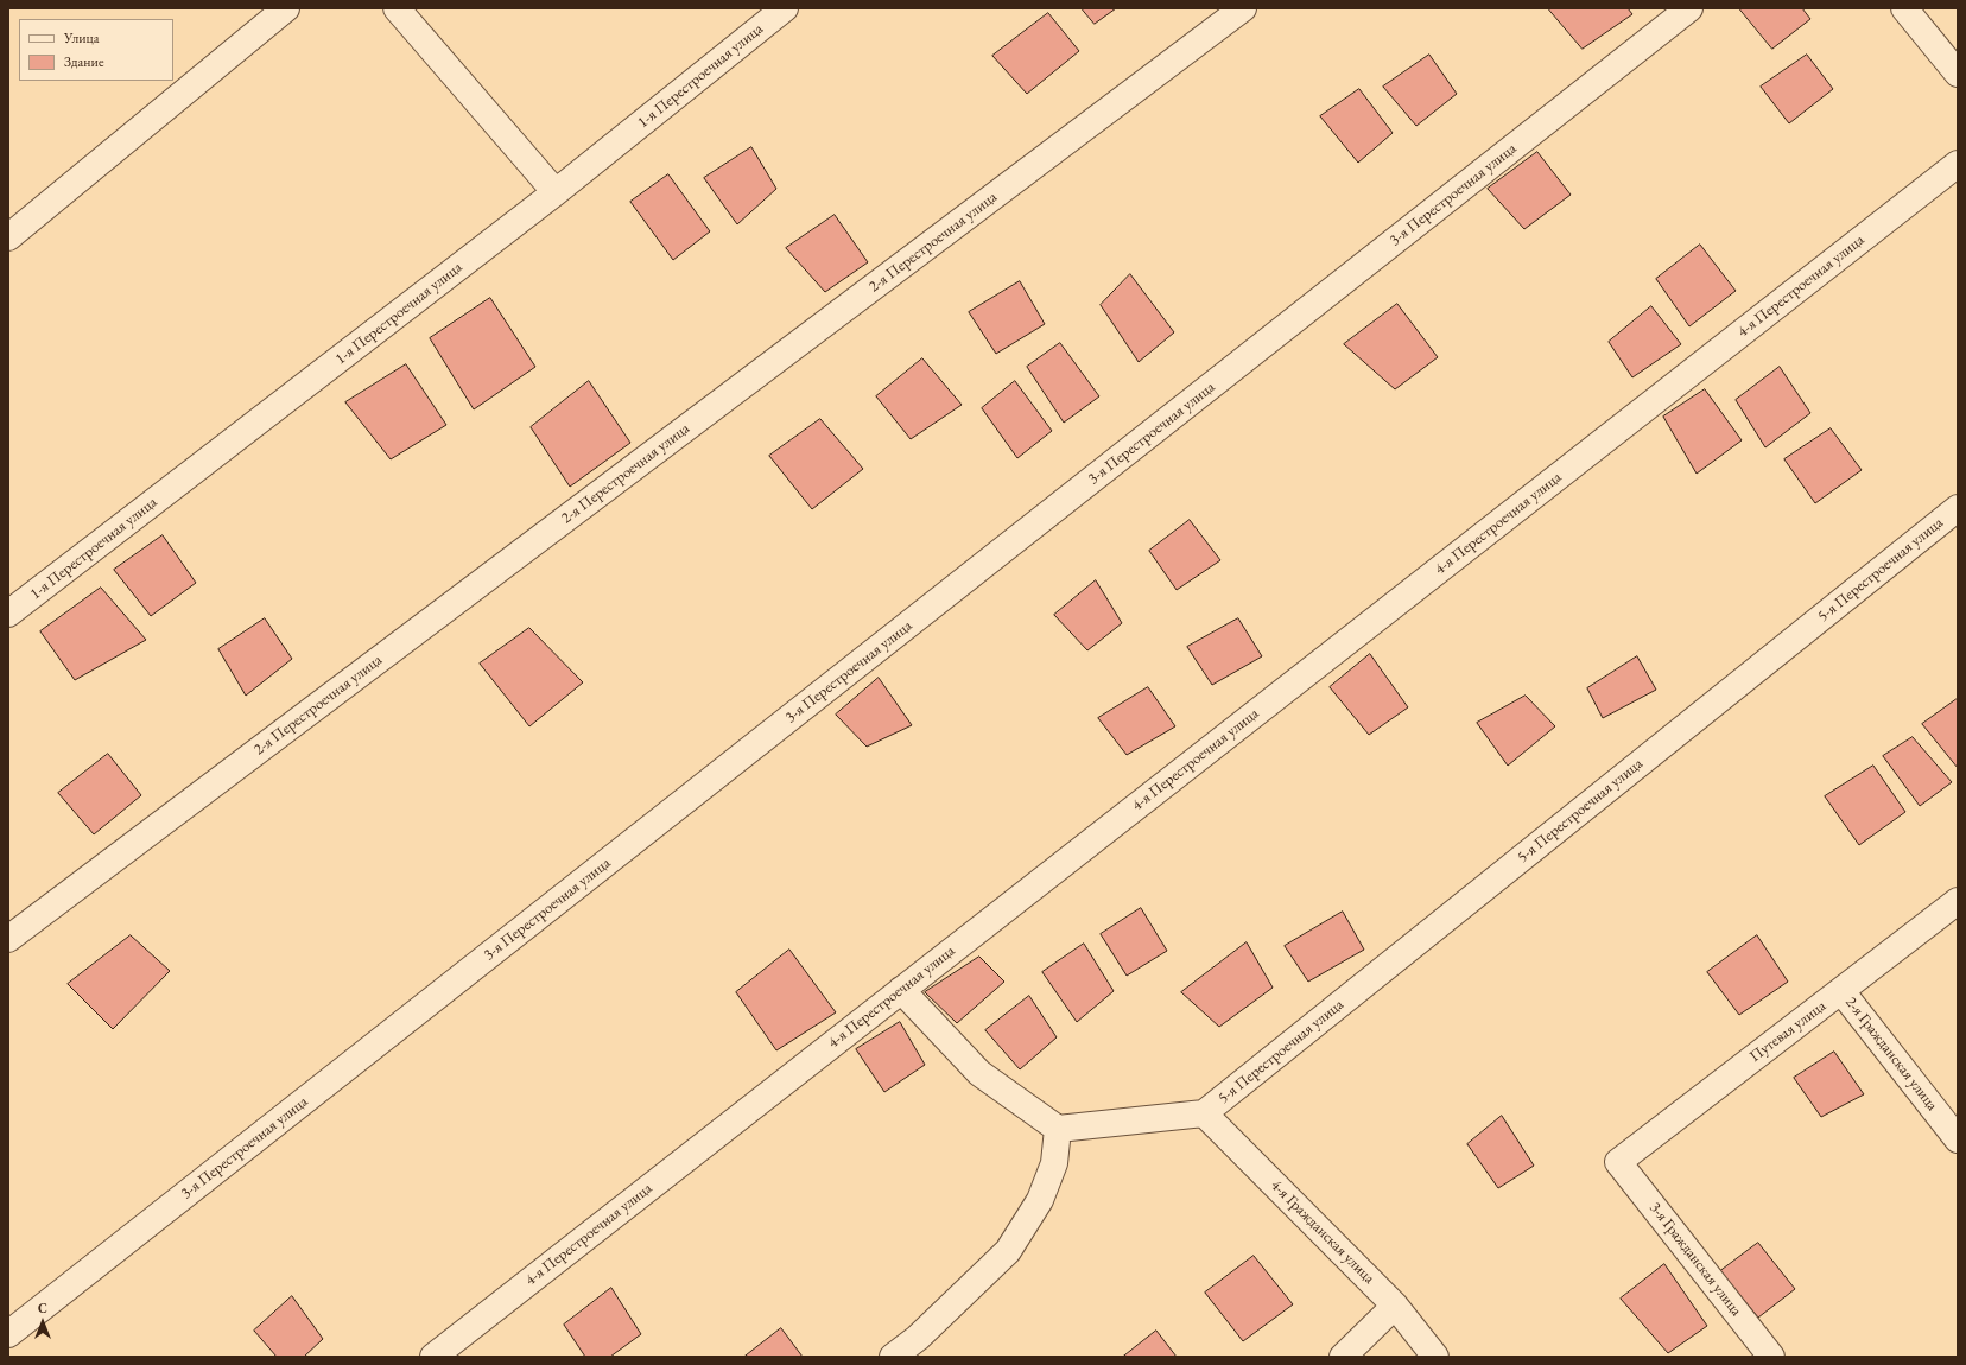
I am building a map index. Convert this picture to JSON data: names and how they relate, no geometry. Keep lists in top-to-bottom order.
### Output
{
  "streets": {
    "street": [
      "1-я Перестроечная улица",
      "3-я Перестроечная улица",
      "2-я Перестроечная улица",
      "4-я Перестроечная улица",
      "5-я Перестроечная улица",
      "Путевая улица",
      "2-я Гражданская улица",
      "4-я Гражданская улица",
      "3-я Гражданская улица"
    ]
  },
  "crossings": [
    ["5-я Перестроечная улица", "4-я Гражданская улица"],
    ["Путевая улица", "2-я Гражданская улица"],
    ["Путевая улица", "3-я Гражданская улица"]
  ],
  "legend": ["Улица", "Здание"],
  "north": "top"
}
